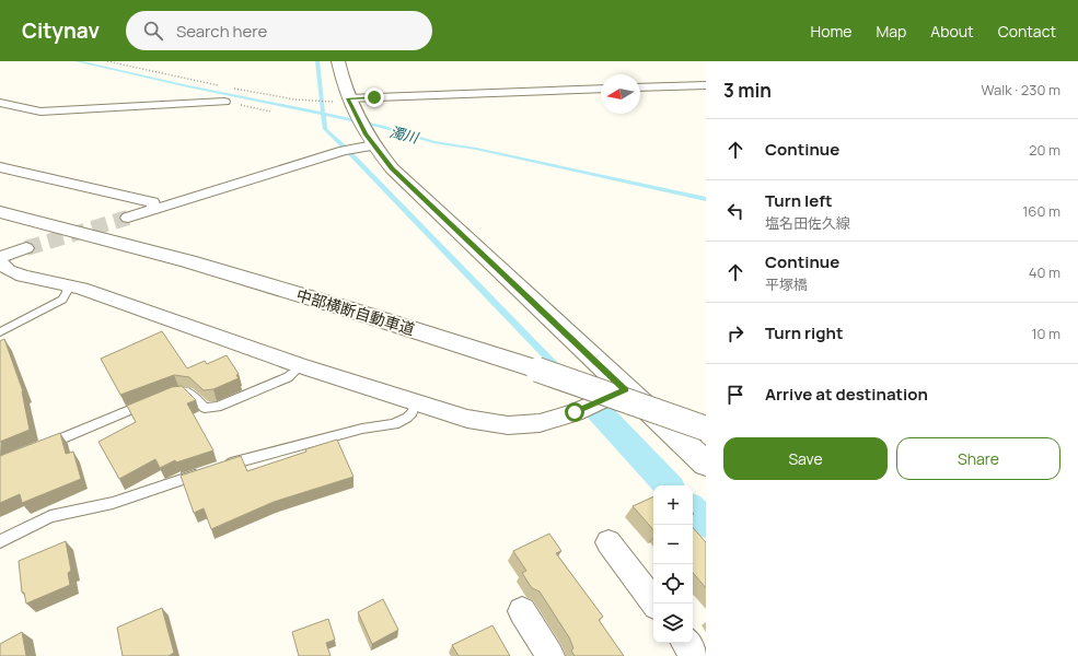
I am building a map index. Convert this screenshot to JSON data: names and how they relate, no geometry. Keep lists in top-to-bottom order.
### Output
{
  "streets": {
    "main road": ["中部横断自動車道"]
  },
  "water": ["濁川"],
  "north": "left",
  "page": {
    "header": "Citynav",
    "search": "Search here",
    "nav": [
      "Home",
      "Map",
      "About",
      "Contact"
    ],
    "heading": ["3 min", "Walk · 230 m"],
    "list": [
      ["Continue", "20 m"],
      ["Turn left", "塩名田佐久線", "160 m"],
      ["Continue", "平塚橋", "40 m"],
      ["Turn right", "10 m"],
      "Arrive at destination"
    ],
    "buttons": ["Save", "Share"],
    "map_buttons": ["+", "−"]
  }
}
